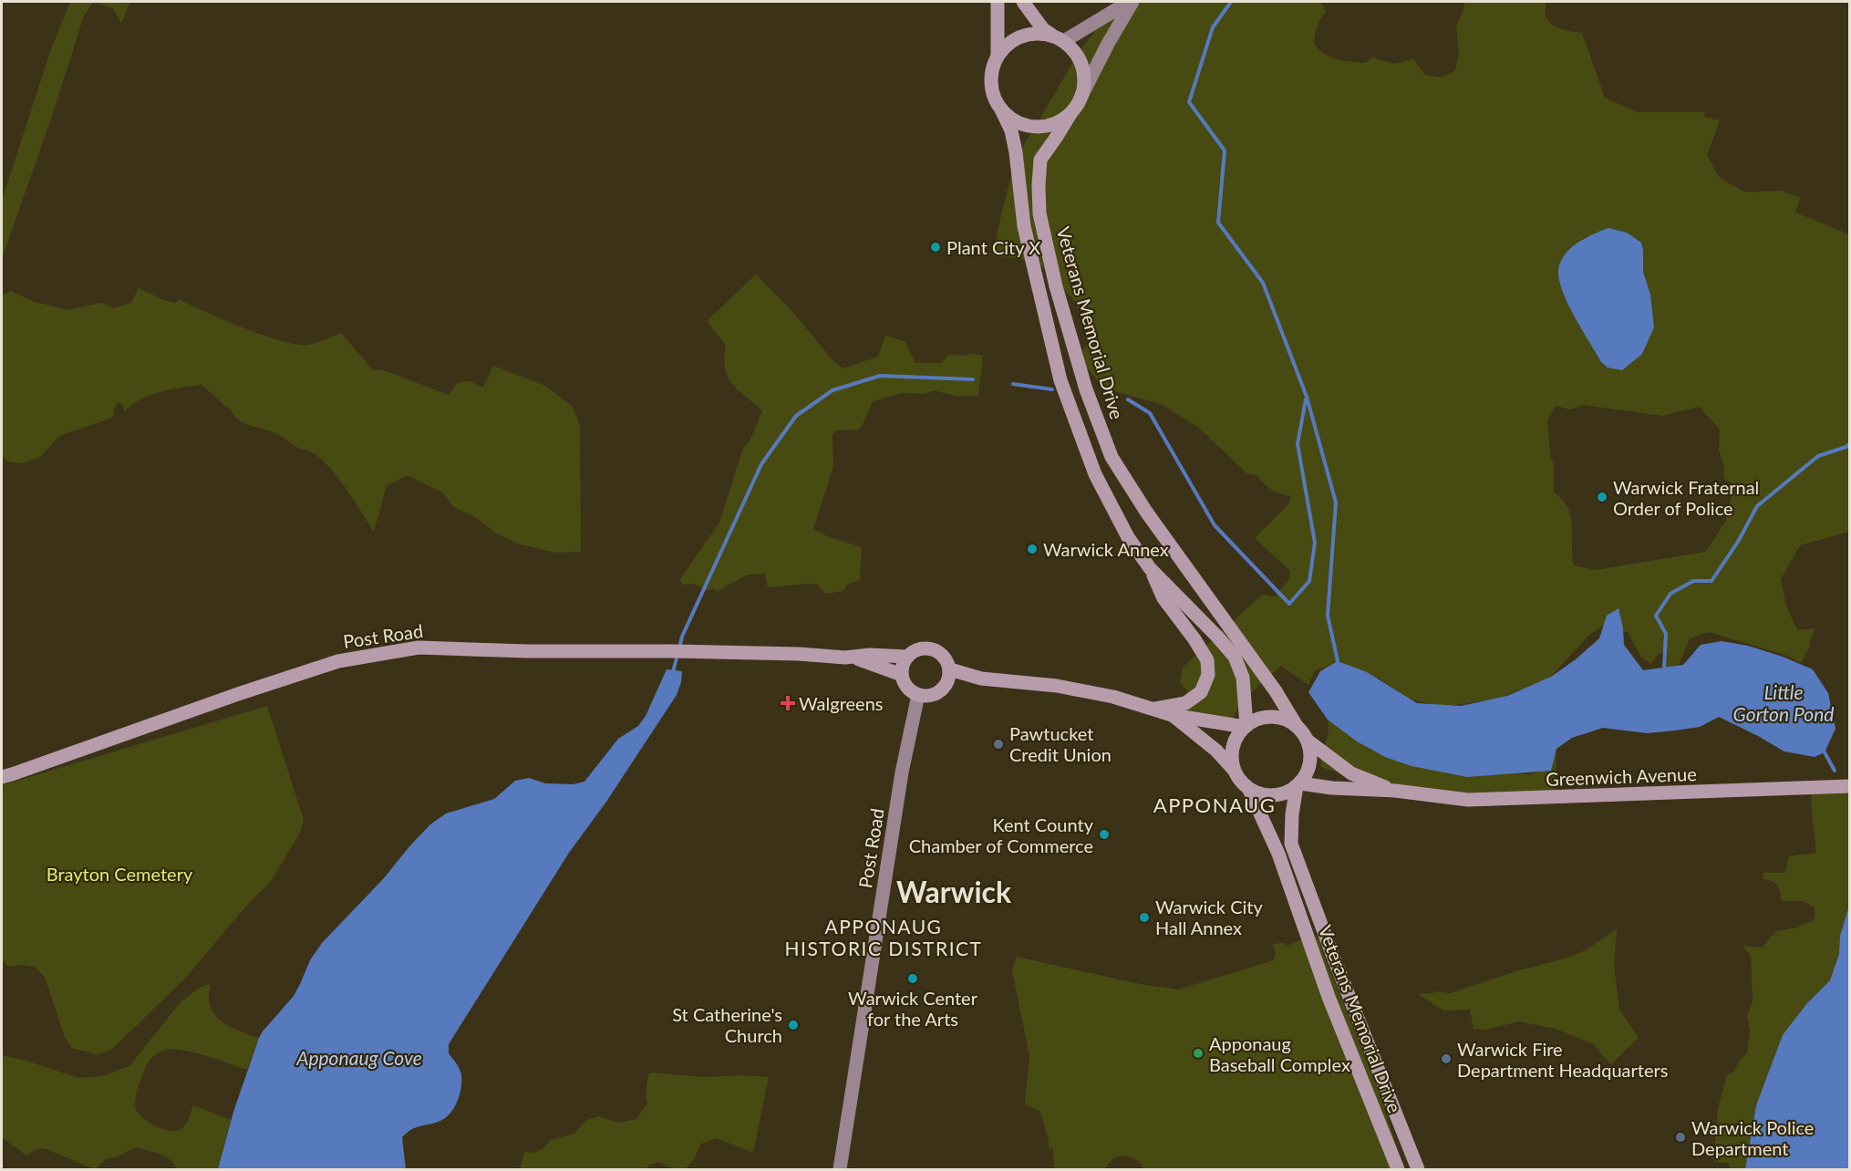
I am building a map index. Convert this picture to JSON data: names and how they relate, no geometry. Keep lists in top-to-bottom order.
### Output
{
  "streets": {
    "main road": ["Veterans Memorial Drive", "Post Road", "Greenwich Avenue"]
  },
  "crossings": [
    ["Veterans Memorial Drive", "Greenwich Avenue"]
  ],
  "districts": ["APPONAUG", "Warwick", "APPONAUG HISTORIC DISTRICT"],
  "water": ["Little Gorton Pond", "Apponaug Cove"],
  "parks": ["Brayton Cemetery"],
  "places": {
    "other": [
      "Plant City X",
      "Warwick Fraternal Order of Police",
      "Warwick Annex",
      "Pawtucket Credit Union",
      "Kent County Chamber of Commerce",
      "Warwick City Hall Annex",
      "Warwick Center for the Arts",
      "St Catherine's Church",
      "Apponaug Baseball Complex",
      "Warwick Fire Department Headquarters",
      "Warwick Police Department"
    ],
    "health": ["Walgreens"]
  }
}
